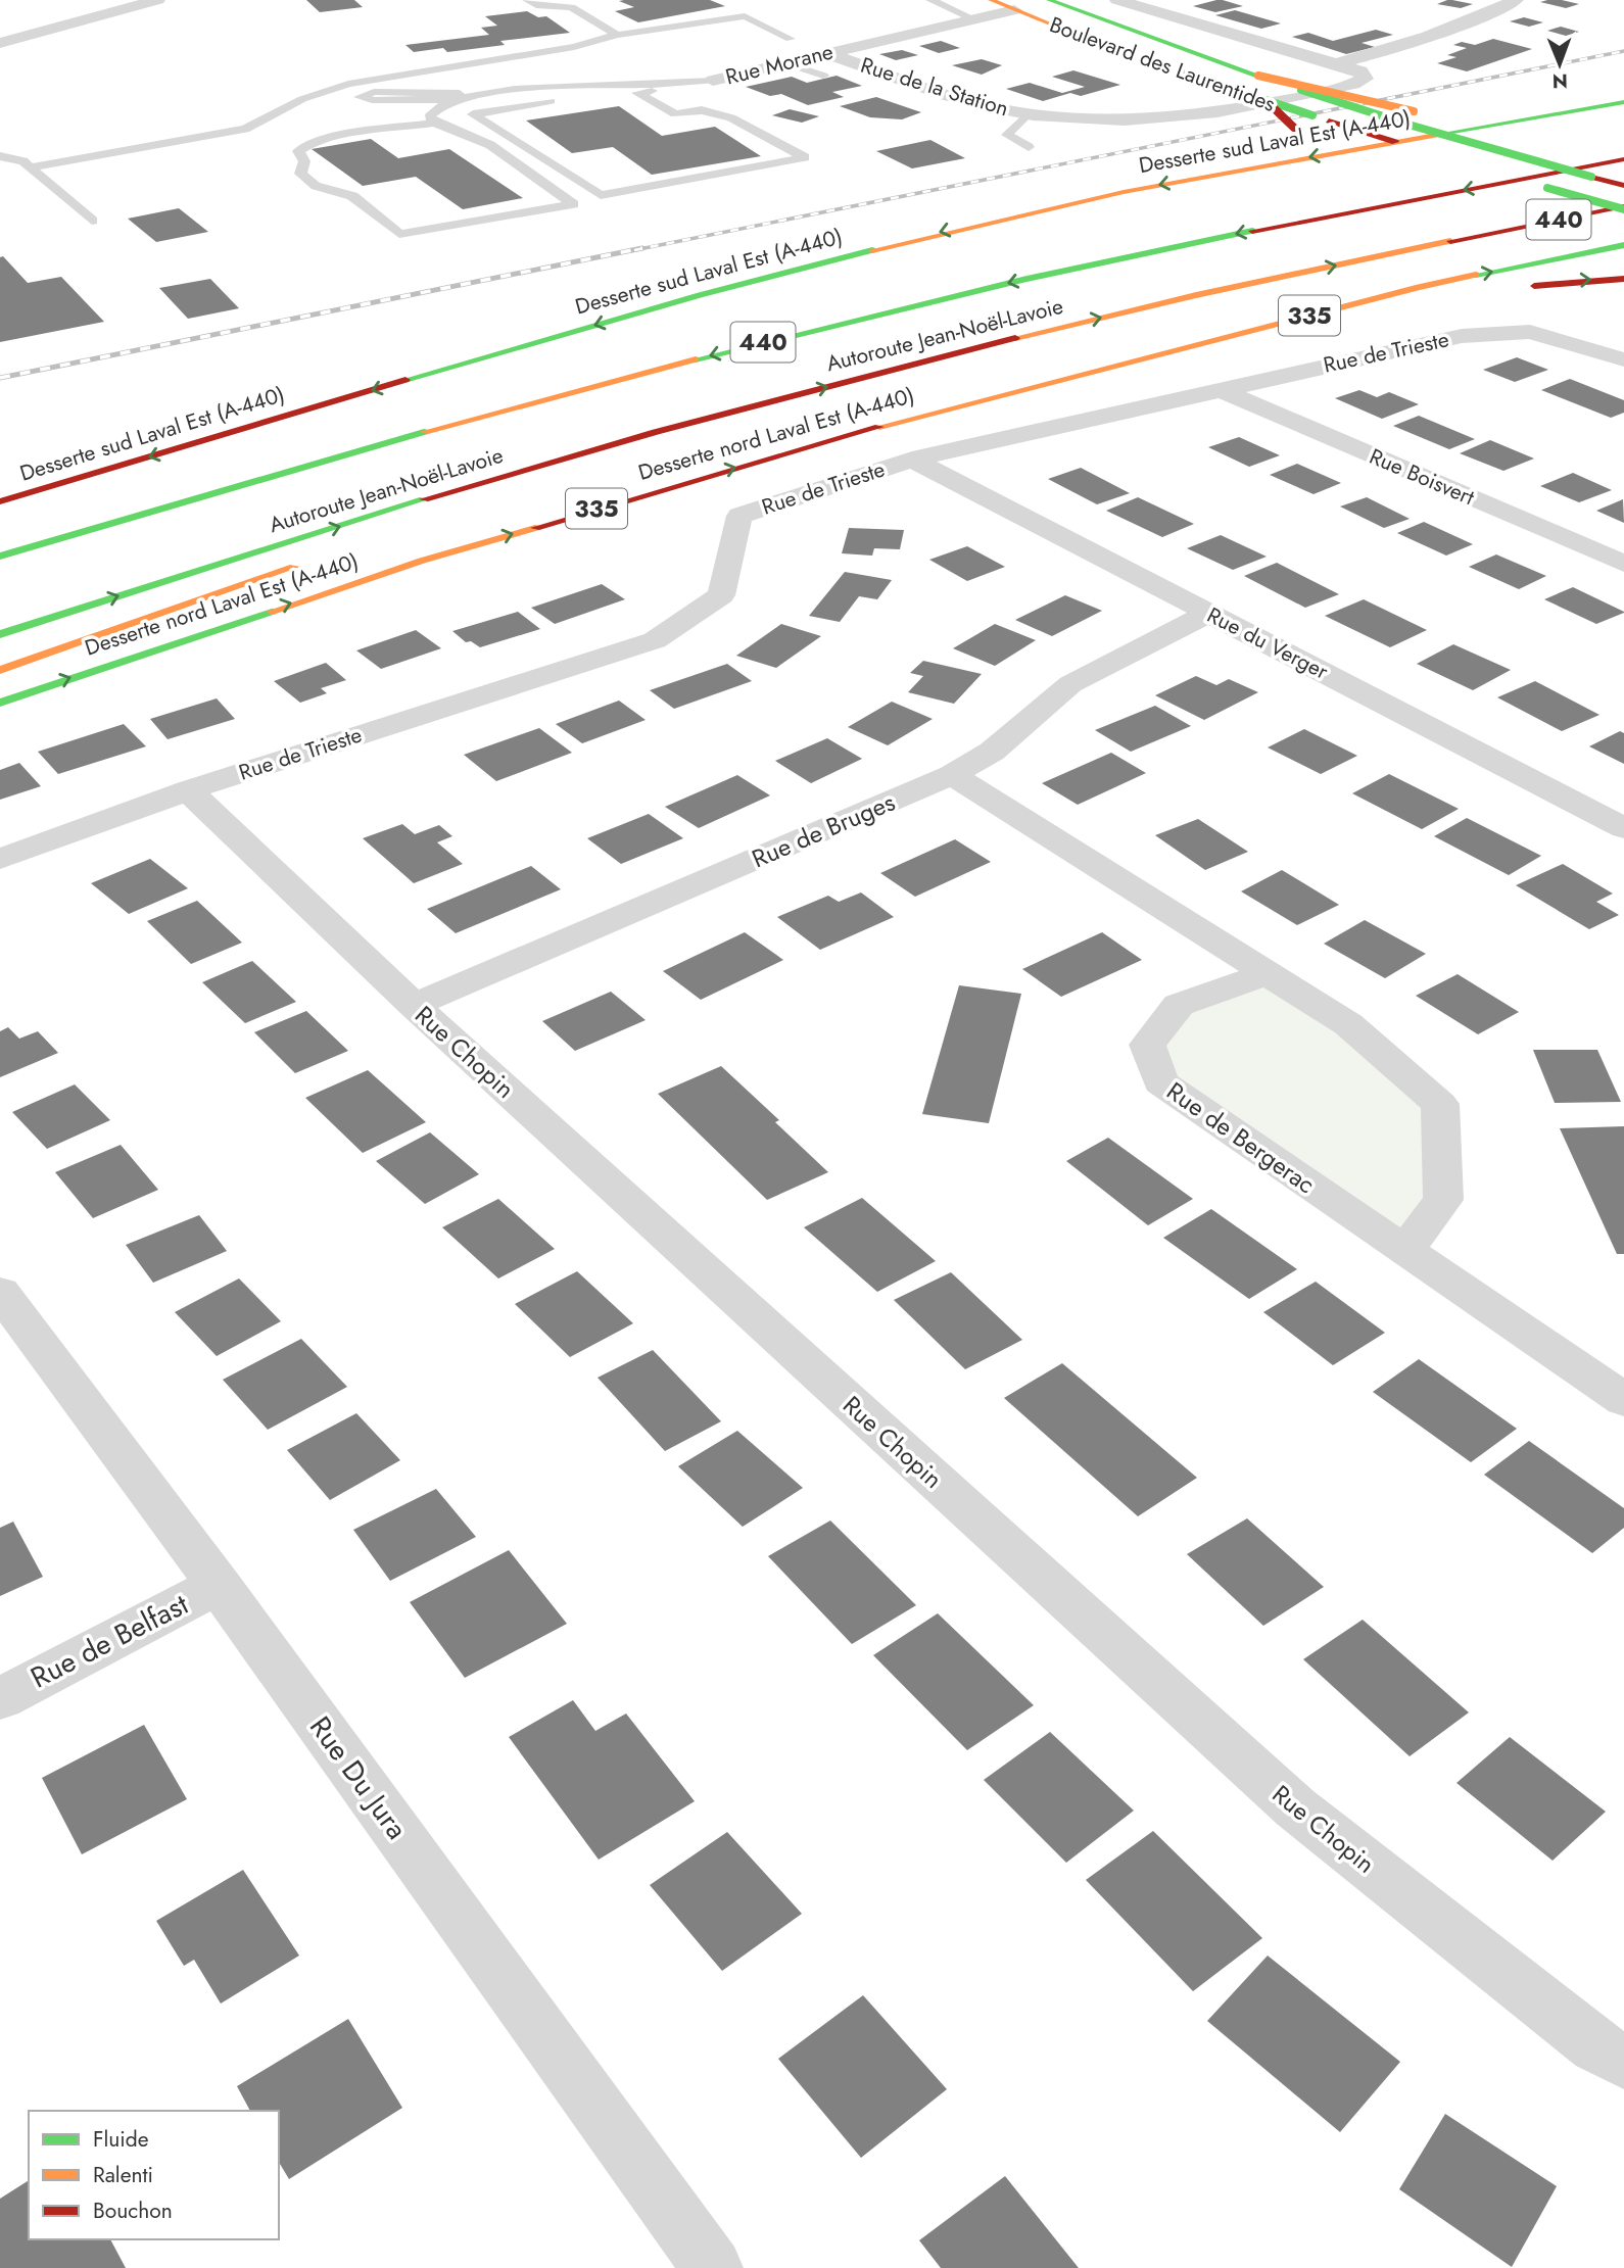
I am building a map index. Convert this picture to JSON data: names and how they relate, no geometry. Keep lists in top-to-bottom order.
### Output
{
  "streets": {
    "main road": [
      "Boulevard des Laurentides",
      "Desserte sud Laval Est (A-440)",
      "440",
      "335",
      "Autoroute Jean-Noël-Lavoie",
      "Desserte nord Laval Est (A-440)"
    ],
    "street": [
      "Rue Morane",
      "Rue de la Station",
      "Rue de Trieste",
      "Rue Boisvert",
      "Rue du Verger",
      "Rue de Bruges",
      "Rue Chopin",
      "Rue de Bergerac",
      "Rue de Belfast",
      "Rue Du Jura"
    ]
  },
  "crossings": [
    ["Rue Morane", "Boulevard des Laurentides"],
    ["Rue Morane", "Rue de la Station"],
    ["Boulevard des Laurentides", "Rue de la Station"],
    ["Boulevard des Laurentides", "Desserte sud Laval Est (A-440)"],
    ["335", "Desserte nord Laval Est (A-440)"],
    ["Rue de Trieste", "Rue Boisvert"],
    ["Rue de Trieste", "Rue du Verger"],
    ["Rue de Trieste", "Rue Chopin"],
    ["Rue du Verger", "Rue de Bruges"],
    ["Rue de Bruges", "Rue Chopin"],
    ["Rue de Belfast", "Rue Du Jura"]
  ],
  "one_way": ["Desserte sud Laval Est (A-440)"],
  "legend": ["Fluide", "Ralenti", "Bouchon"],
  "north": "bottom"
}
